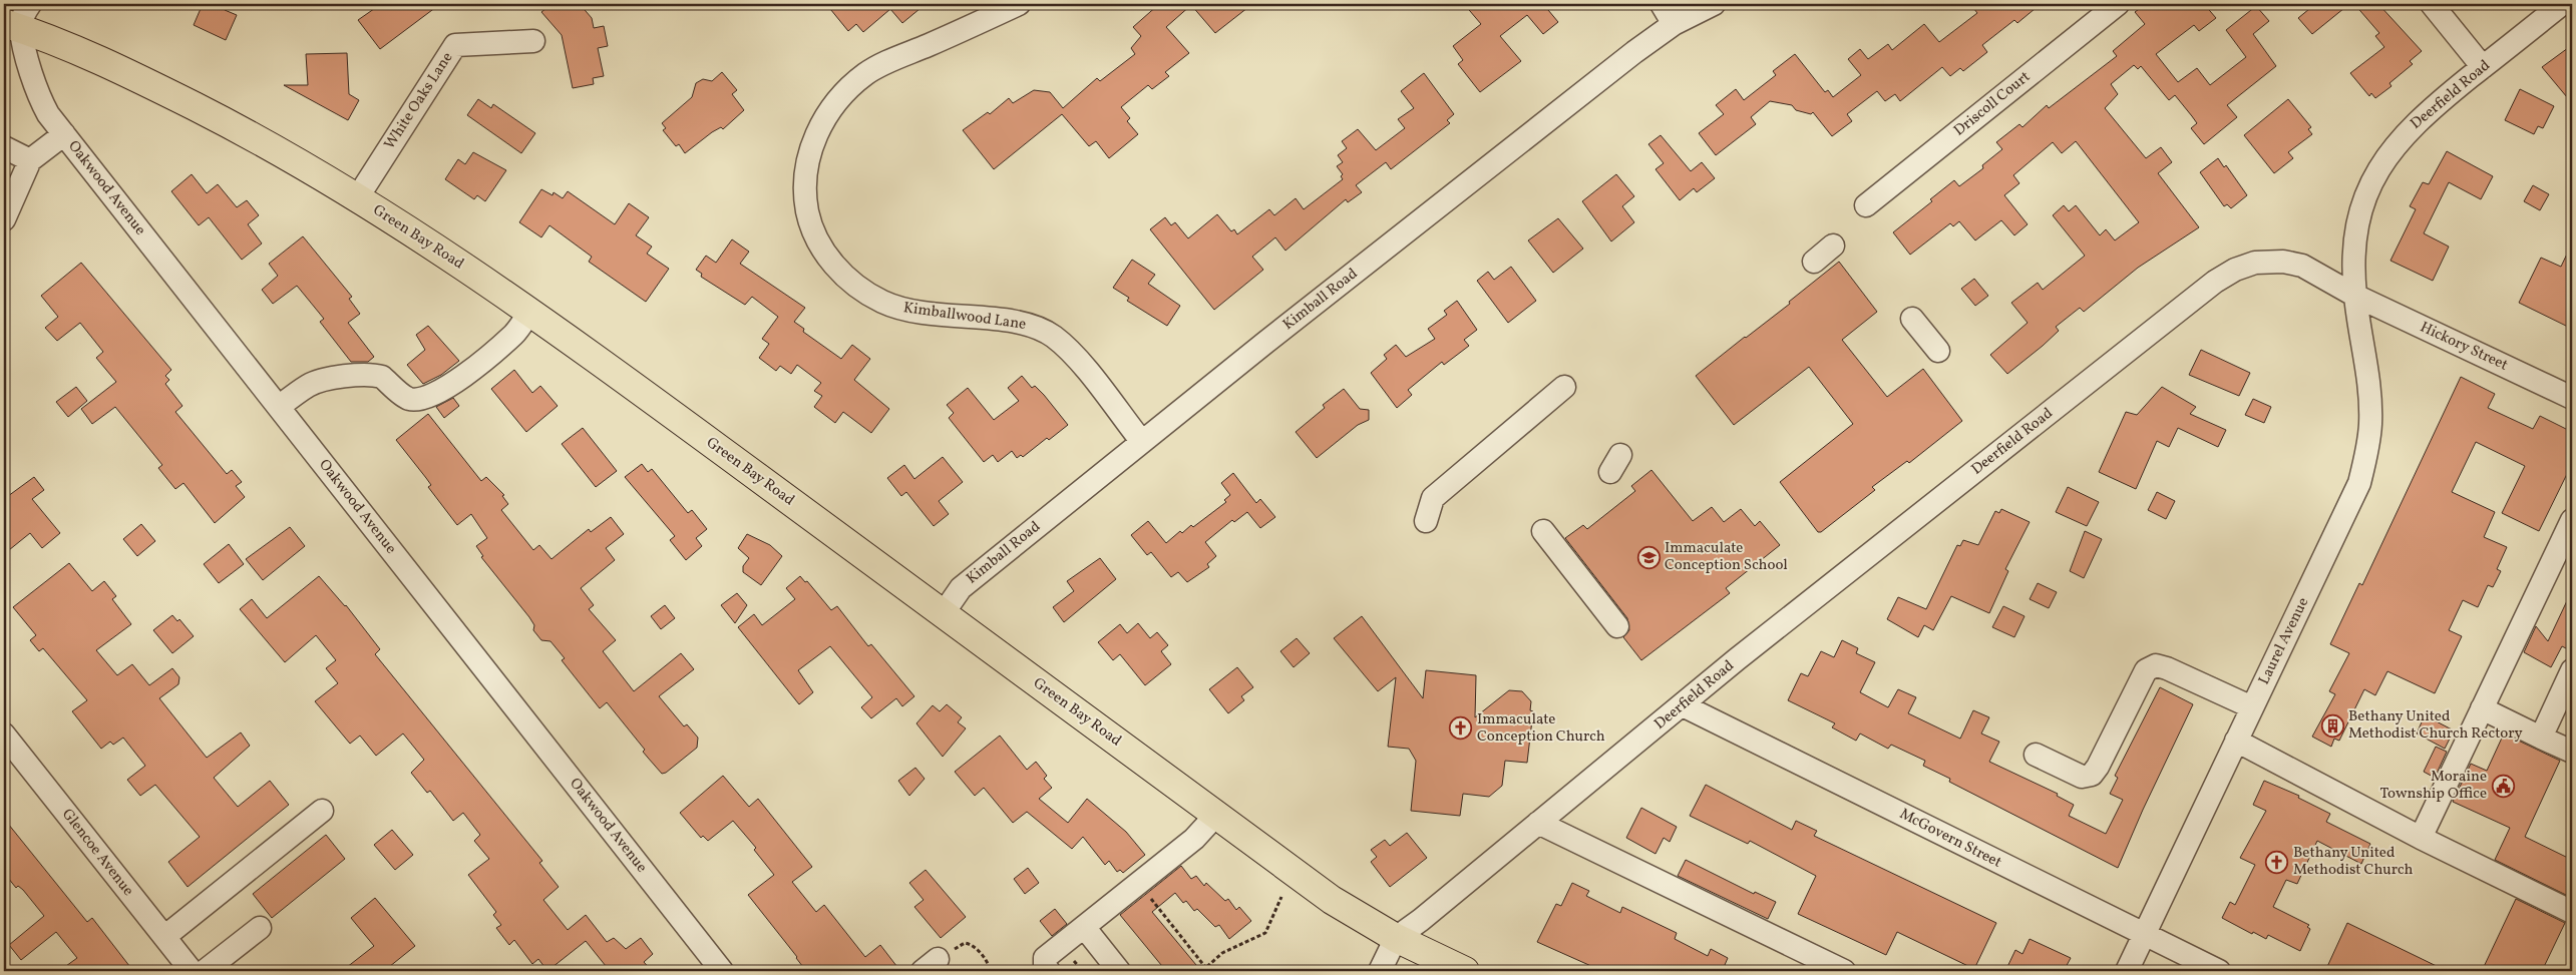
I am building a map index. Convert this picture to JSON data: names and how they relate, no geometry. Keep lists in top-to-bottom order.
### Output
{
  "streets": {
    "main road": ["Green Bay Road"],
    "street": [
      "Deerfield Road",
      "White Oaks Lane",
      "Driscoll Court",
      "Oakwood Avenue",
      "Kimball Road",
      "Kimballwood Lane",
      "Hickory Street",
      "Laurel Avenue",
      "McGovern Street",
      "Glencoe Avenue"
    ]
  },
  "crossings": [
    ["Deerfield Road", "Green Bay Road"],
    ["Deerfield Road", "Hickory Street"],
    ["Deerfield Road", "Laurel Avenue"],
    ["Deerfield Road", "McGovern Street"],
    ["White Oaks Lane", "Green Bay Road"],
    ["Oakwood Avenue", "Green Bay Road"],
    ["Green Bay Road", "Kimball Road"],
    ["Kimball Road", "Kimballwood Lane"],
    ["Hickory Street", "Laurel Avenue"],
    ["Laurel Avenue", "McGovern Street"]
  ],
  "places": {
    "school or university": ["Immaculate Conception School"],
    "building": ["Bethany United Methodist Church Rectory"],
    "church": ["Immaculate Conception Church", "Bethany United Methodist Church"],
    "public building": ["Moraine Township Office"]
  }
}
